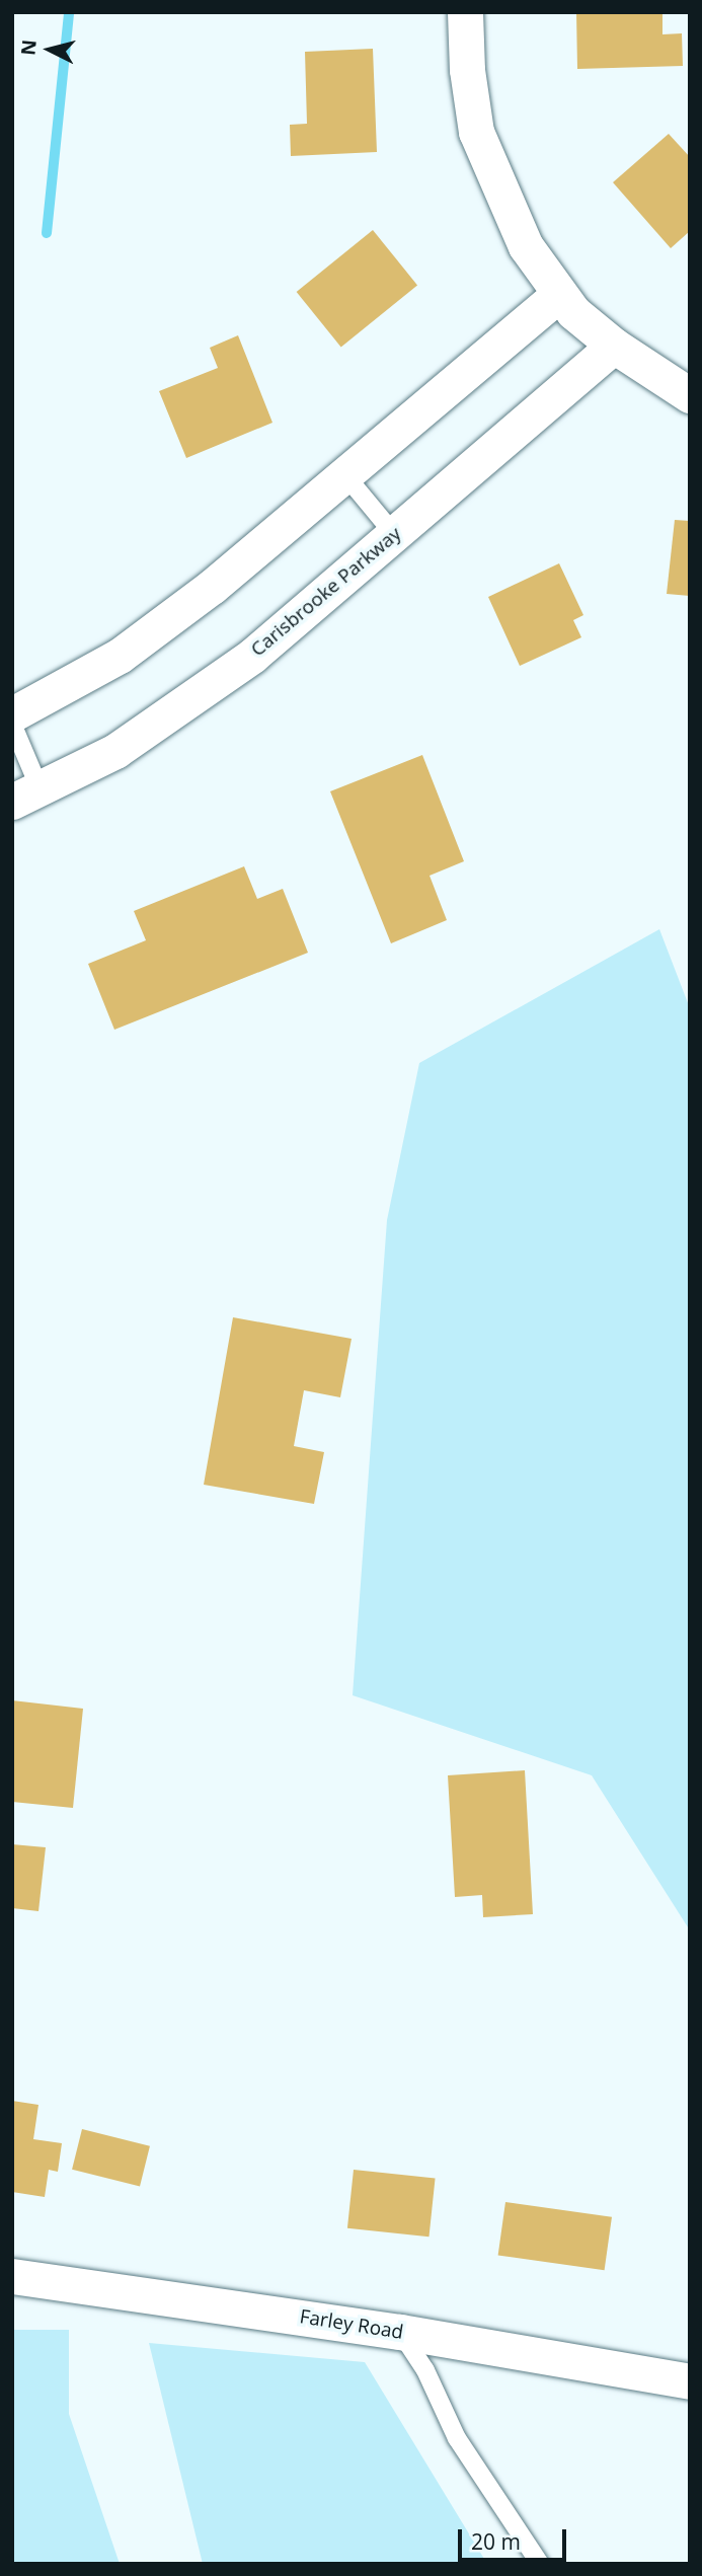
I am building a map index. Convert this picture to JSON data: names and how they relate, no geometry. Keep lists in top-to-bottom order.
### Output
{
  "streets": {
    "street": ["Carisbrooke Parkway", "Farley Road"]
  },
  "scale_bar": "20 m",
  "north": "left"
}
